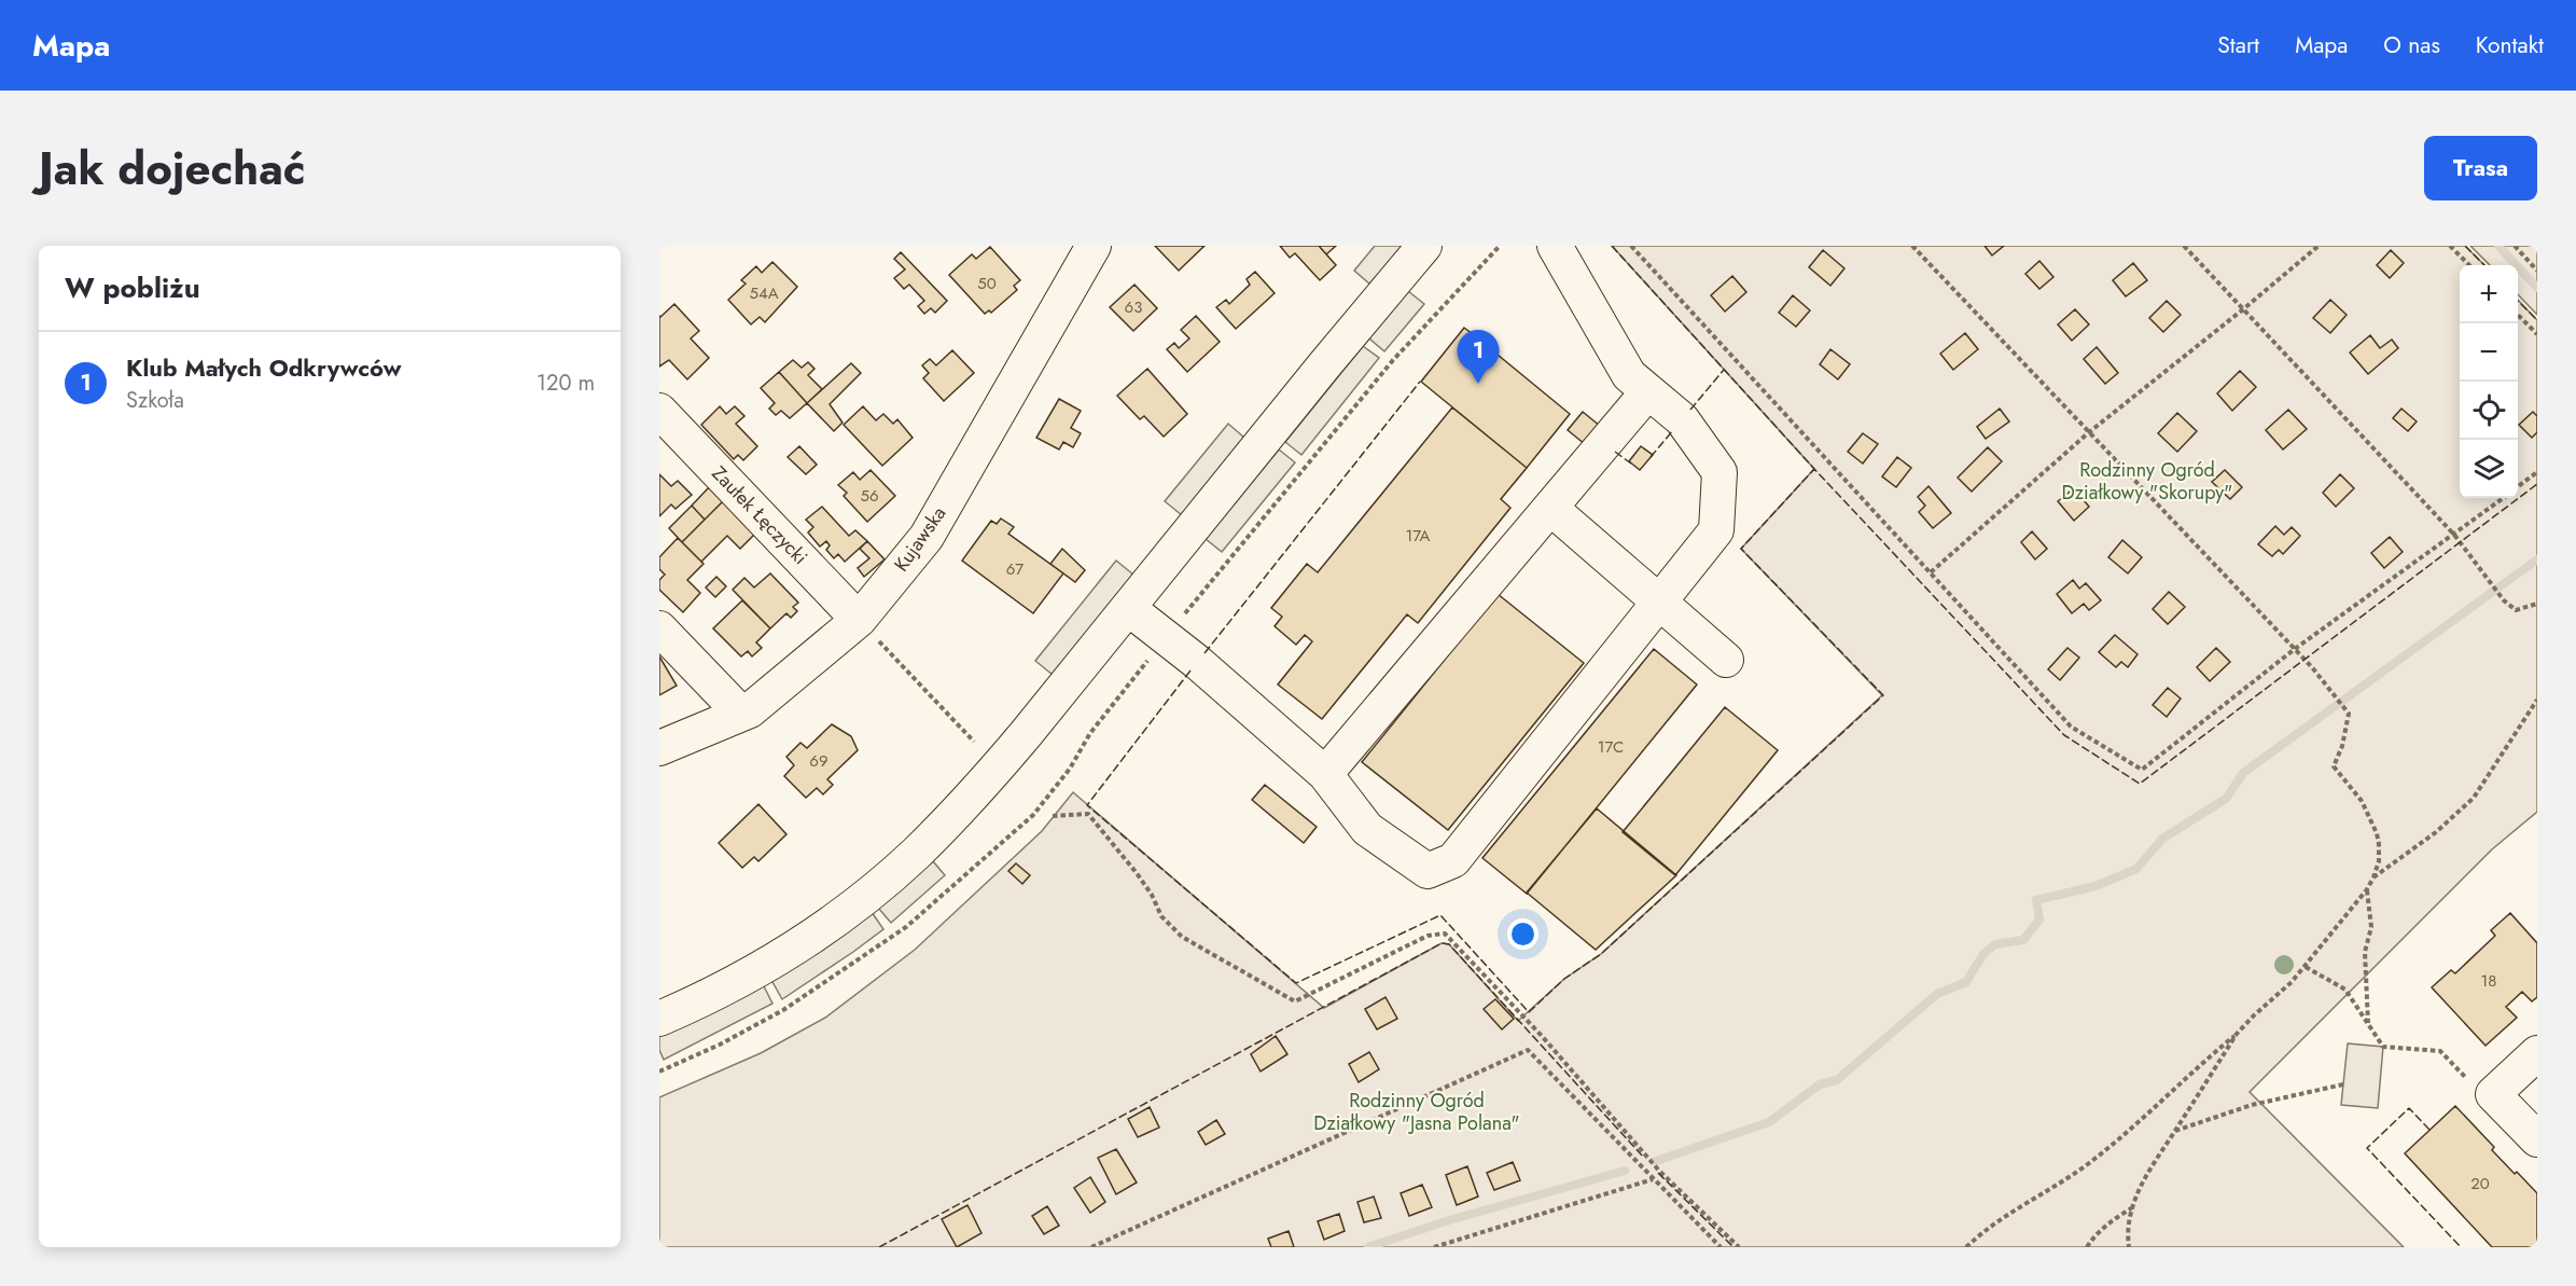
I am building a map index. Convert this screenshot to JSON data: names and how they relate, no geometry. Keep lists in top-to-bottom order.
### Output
{
  "streets": {
    "street": ["Zaułek Łęczycki", "Kujawska"]
  },
  "crossings": [
    ["Zaułek Łęczycki", "Kujawska"]
  ],
  "parks": ["Rodzinny Ogród Działkowy \"Skorupy\"", "Rodzinny Ogród Działkowy \"Jasna Polana\""],
  "house_numbers": [
    "50",
    "54A",
    "63",
    "56",
    "17A",
    "67",
    "17C",
    "69",
    "18",
    "20"
  ],
  "page": {
    "header": "Mapa",
    "nav": [
      "Start",
      "Mapa",
      "O nas",
      "Kontakt"
    ],
    "title": "Jak dojechać",
    "buttons": "Trasa",
    "heading": "W pobliżu",
    "map_buttons": ["+", "−"],
    "list": [
      {
        "mark": "1",
        "name": "Klub Małych Odkrywców",
        "note": "Szkoła",
        "value": "120 m"
      }
    ],
    "pins": "1"
  }
}
